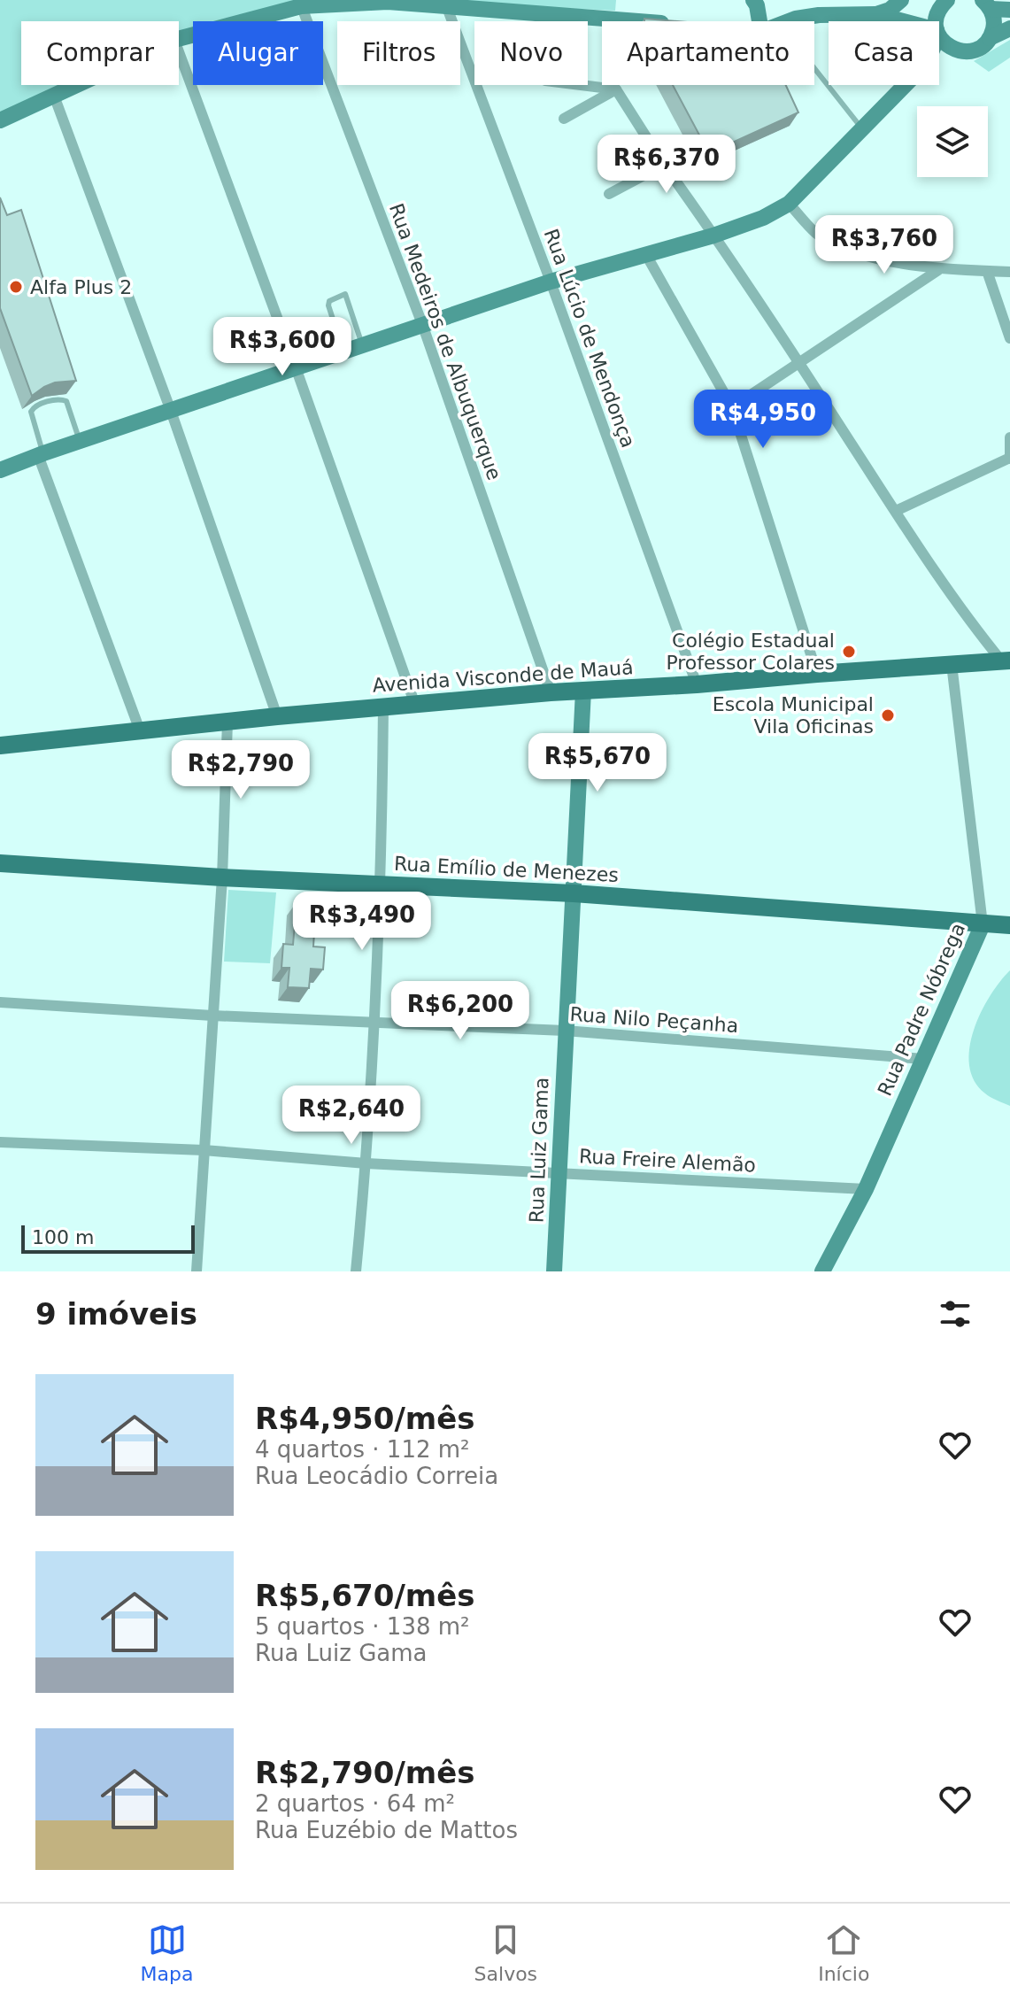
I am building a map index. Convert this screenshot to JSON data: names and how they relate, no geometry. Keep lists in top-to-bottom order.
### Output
{
  "streets": {
    "main road": ["Avenida Visconde de Mauá", "Rua Emílio de Menezes"],
    "street": [
      "Rua Lúcio de Mendonça",
      "Rua Medeiros de Albuquerque",
      "Rua Padre Nóbrega",
      "Rua Nilo Peçanha",
      "Rua Luiz Gama",
      "Rua Freire Alemão"
    ]
  },
  "crossings": [
    ["Rua Lúcio de Mendonça", "Avenida Visconde de Mauá"],
    ["Rua Medeiros de Albuquerque", "Avenida Visconde de Mauá"],
    ["Avenida Visconde de Mauá", "Rua Padre Nóbrega"],
    ["Avenida Visconde de Mauá", "Rua Luiz Gama"],
    ["Rua Emílio de Menezes", "Rua Padre Nóbrega"],
    ["Rua Emílio de Menezes", "Rua Luiz Gama"],
    ["Rua Padre Nóbrega", "Rua Nilo Peçanha"],
    ["Rua Padre Nóbrega", "Rua Freire Alemão"],
    ["Rua Nilo Peçanha", "Rua Luiz Gama"],
    ["Rua Luiz Gama", "Rua Freire Alemão"]
  ],
  "places": ["Alfa Plus 2", "Colégio Estadual Professor Colares", "Escola Municipal Vila Oficinas"],
  "scale_bar": "100 m",
  "page": {
    "chip": [
      "Comprar",
      "Alugar",
      "Filtros",
      "Novo",
      "Apartamento",
      "Casa"
    ],
    "price": [
      "R$6,370",
      "R$3,760",
      "R$3,600",
      "R$4,950",
      "R$5,670",
      "R$2,790",
      "R$3,490",
      "R$6,200",
      "R$2,640"
    ],
    "scale": "100 m",
    "heading": "9 imóveis",
    "list": [
      {
        "name": "R$4,950/mês",
        "note": "4 quartos · 112 m² · Rua Leocádio Correia"
      },
      {
        "name": "R$5,670/mês",
        "note": "5 quartos · 138 m² · Rua Luiz Gama"
      },
      {
        "name": "R$2,790/mês",
        "note": "2 quartos · 64 m² · Rua Euzébio de Mattos"
      }
    ],
    "tabs": ["Mapa", "Salvos", "Início"]
  }
}
